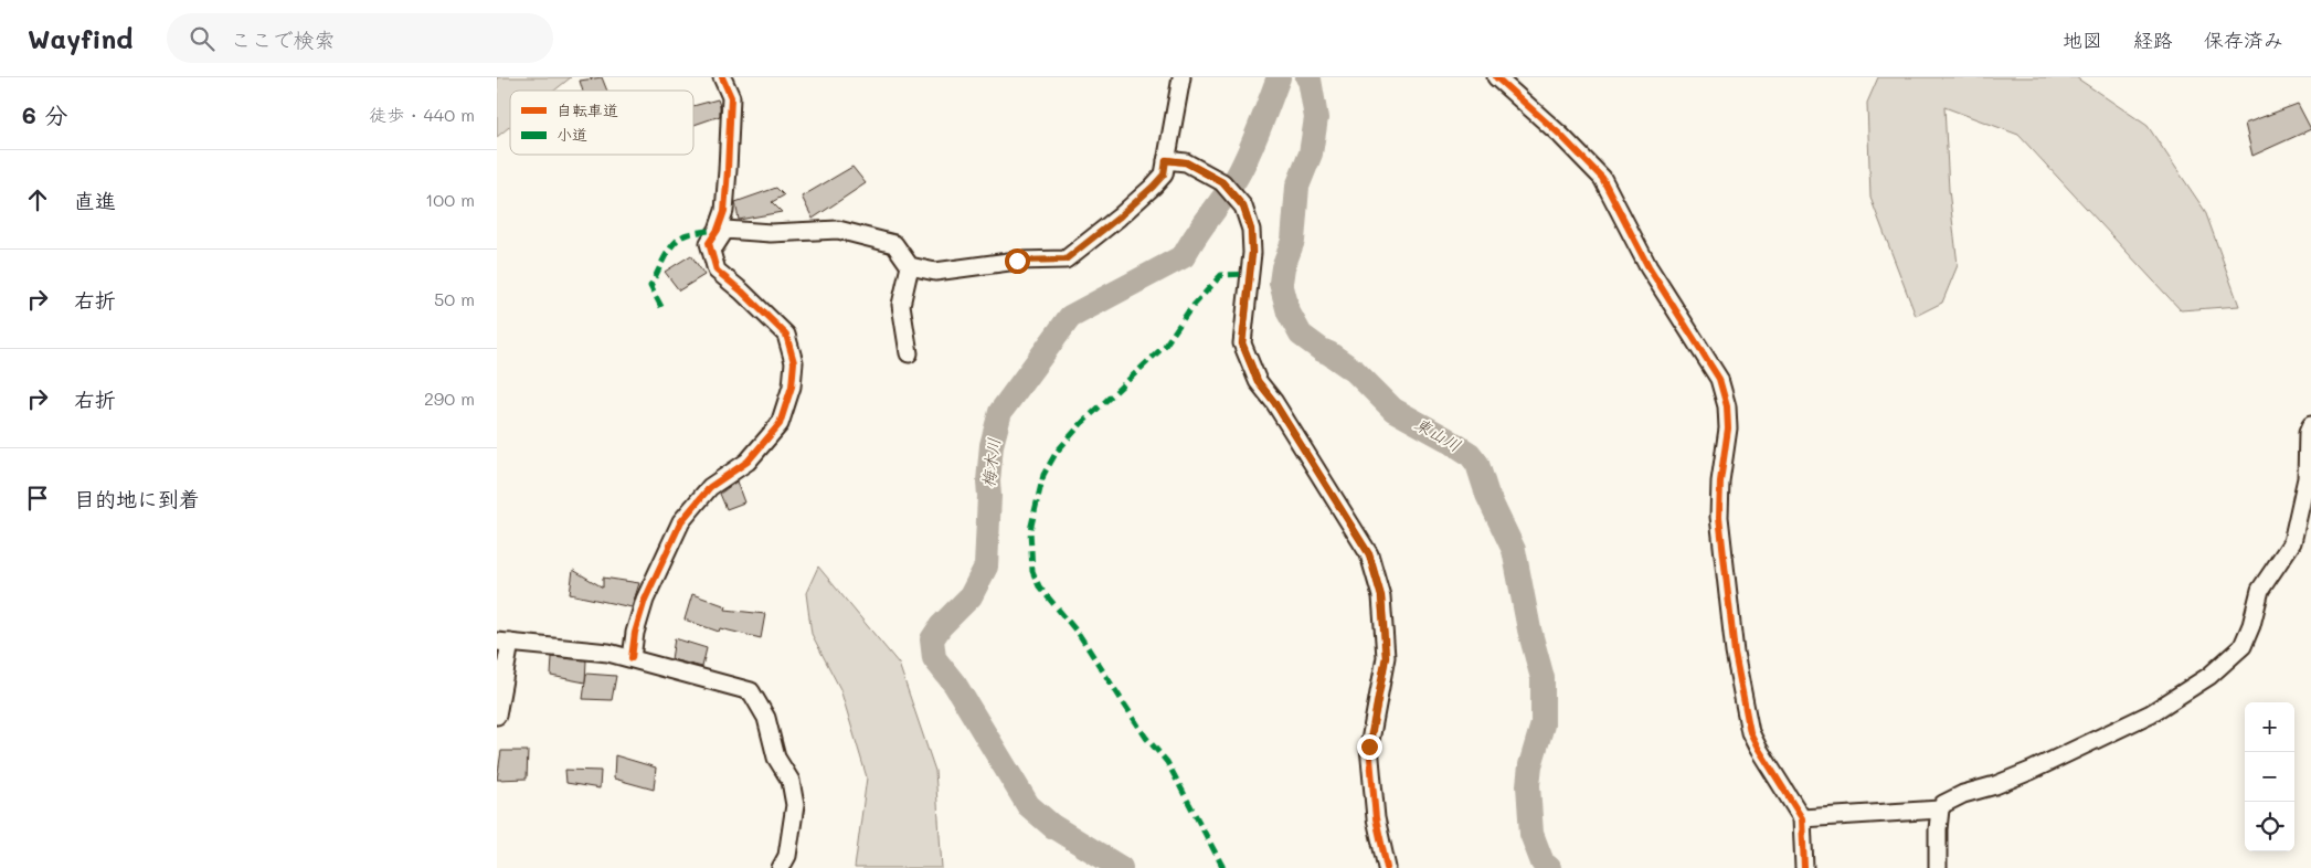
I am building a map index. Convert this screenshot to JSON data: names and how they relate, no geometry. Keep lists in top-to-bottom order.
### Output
{
  "water": ["東山川", "梅木川"],
  "legend": ["自転車道", "小道"],
  "page": {
    "header": "Wayfind",
    "search": "ここで検索",
    "nav": ["地図", "経路", "保存済み"],
    "heading": ["6 分", "徒歩 · 440 m"],
    "list": [
      ["直進", "100 m"],
      ["右折", "50 m"],
      ["右折", "290 m"],
      "目的地に到着"
    ],
    "map_buttons": ["+", "−"]
  }
}
